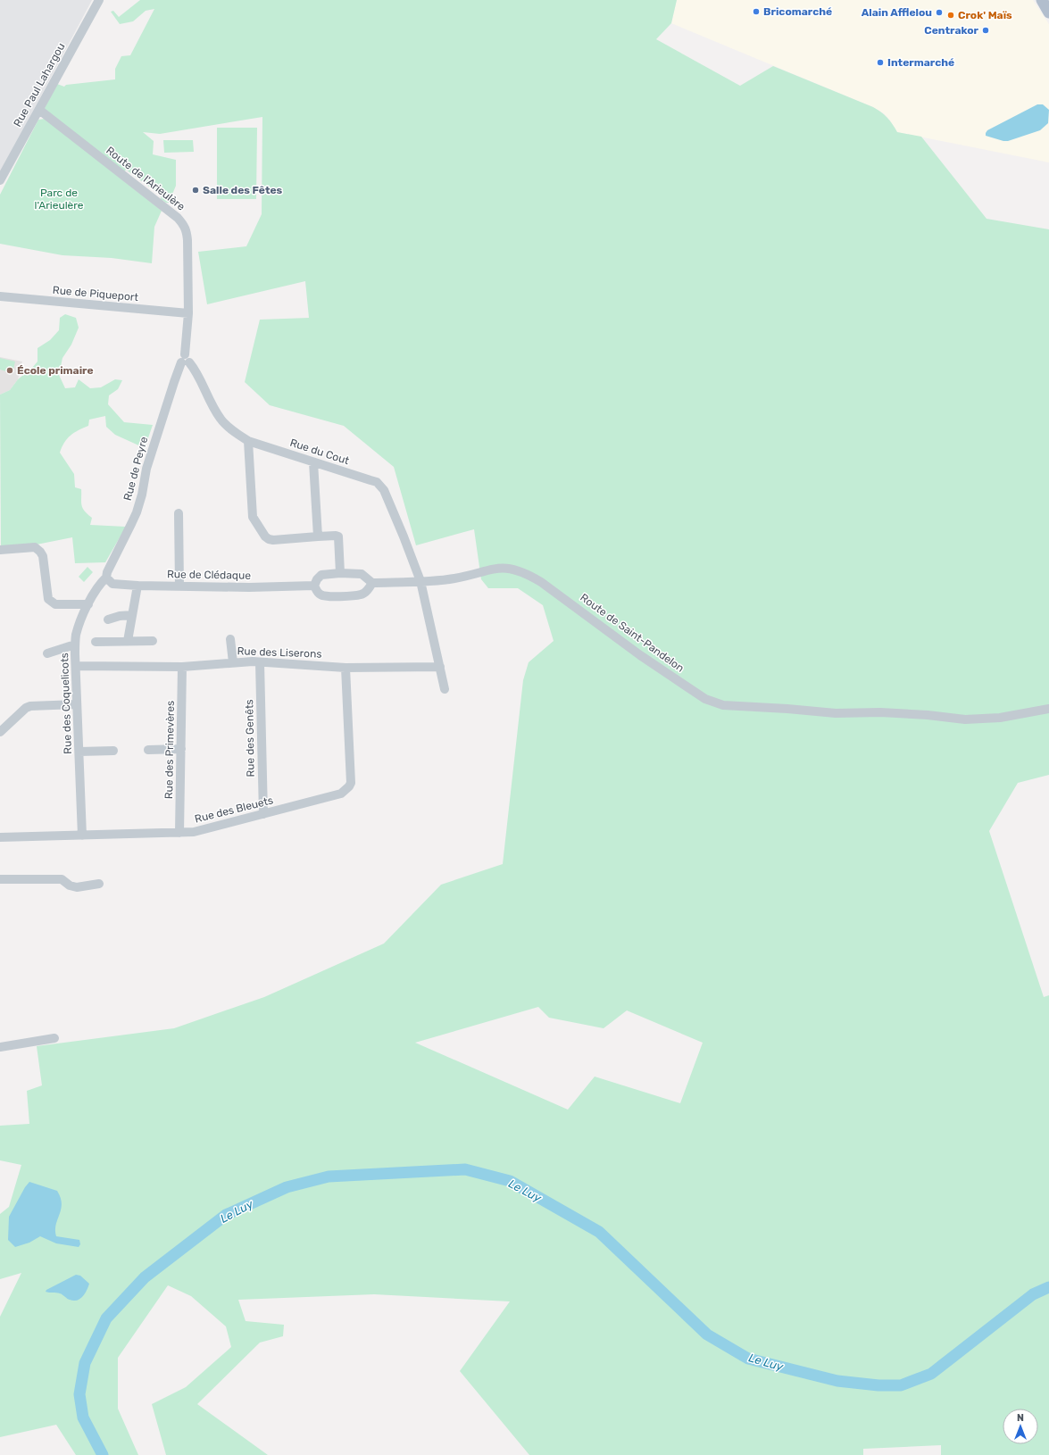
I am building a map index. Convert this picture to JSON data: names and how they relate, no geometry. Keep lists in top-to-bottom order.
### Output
{
  "streets": {
    "street": [
      "Rue Paul Lahargou",
      "Route de l'Arieulère",
      "Rue de Piqueport",
      "Rue du Cout",
      "Rue de Peyre",
      "Rue de Clédaque",
      "Route de Saint-Pandelon",
      "Rue des Liserons",
      "Rue des Coquelicots",
      "Rue des Genêts",
      "Rue des Primevères",
      "Rue des Bleuets"
    ]
  },
  "crossings": [
    ["Rue Paul Lahargou", "Route de l'Arieulère"],
    ["Route de l'Arieulère", "Rue de Piqueport"],
    ["Route de l'Arieulère", "Rue de Peyre"],
    ["Rue de Piqueport", "Rue de Peyre"],
    ["Rue du Cout", "Rue de Peyre"],
    ["Rue du Cout", "Route de Saint-Pandelon"],
    ["Rue du Cout", "Rue des Liserons"],
    ["Rue de Peyre", "Rue de Clédaque"],
    ["Rue de Peyre", "Rue des Coquelicots"],
    ["Rue de Clédaque", "Rue des Coquelicots"],
    ["Rue des Liserons", "Rue des Coquelicots"],
    ["Rue des Liserons", "Rue des Genêts"],
    ["Rue des Liserons", "Rue des Primevères"],
    ["Rue des Liserons", "Rue des Bleuets"],
    ["Rue des Coquelicots", "Rue des Bleuets"],
    ["Rue des Genêts", "Rue des Bleuets"],
    ["Rue des Primevères", "Rue des Bleuets"]
  ],
  "water": ["Le Luy"],
  "parks": ["Parc de l'Arieulère"],
  "places": [
    "Bricomarché",
    "Alain Afflelou",
    "Crok' Maïs",
    "Centrakor",
    "Intermarché",
    "Salle des Fêtes",
    "École primaire"
  ],
  "north": "top"
}
